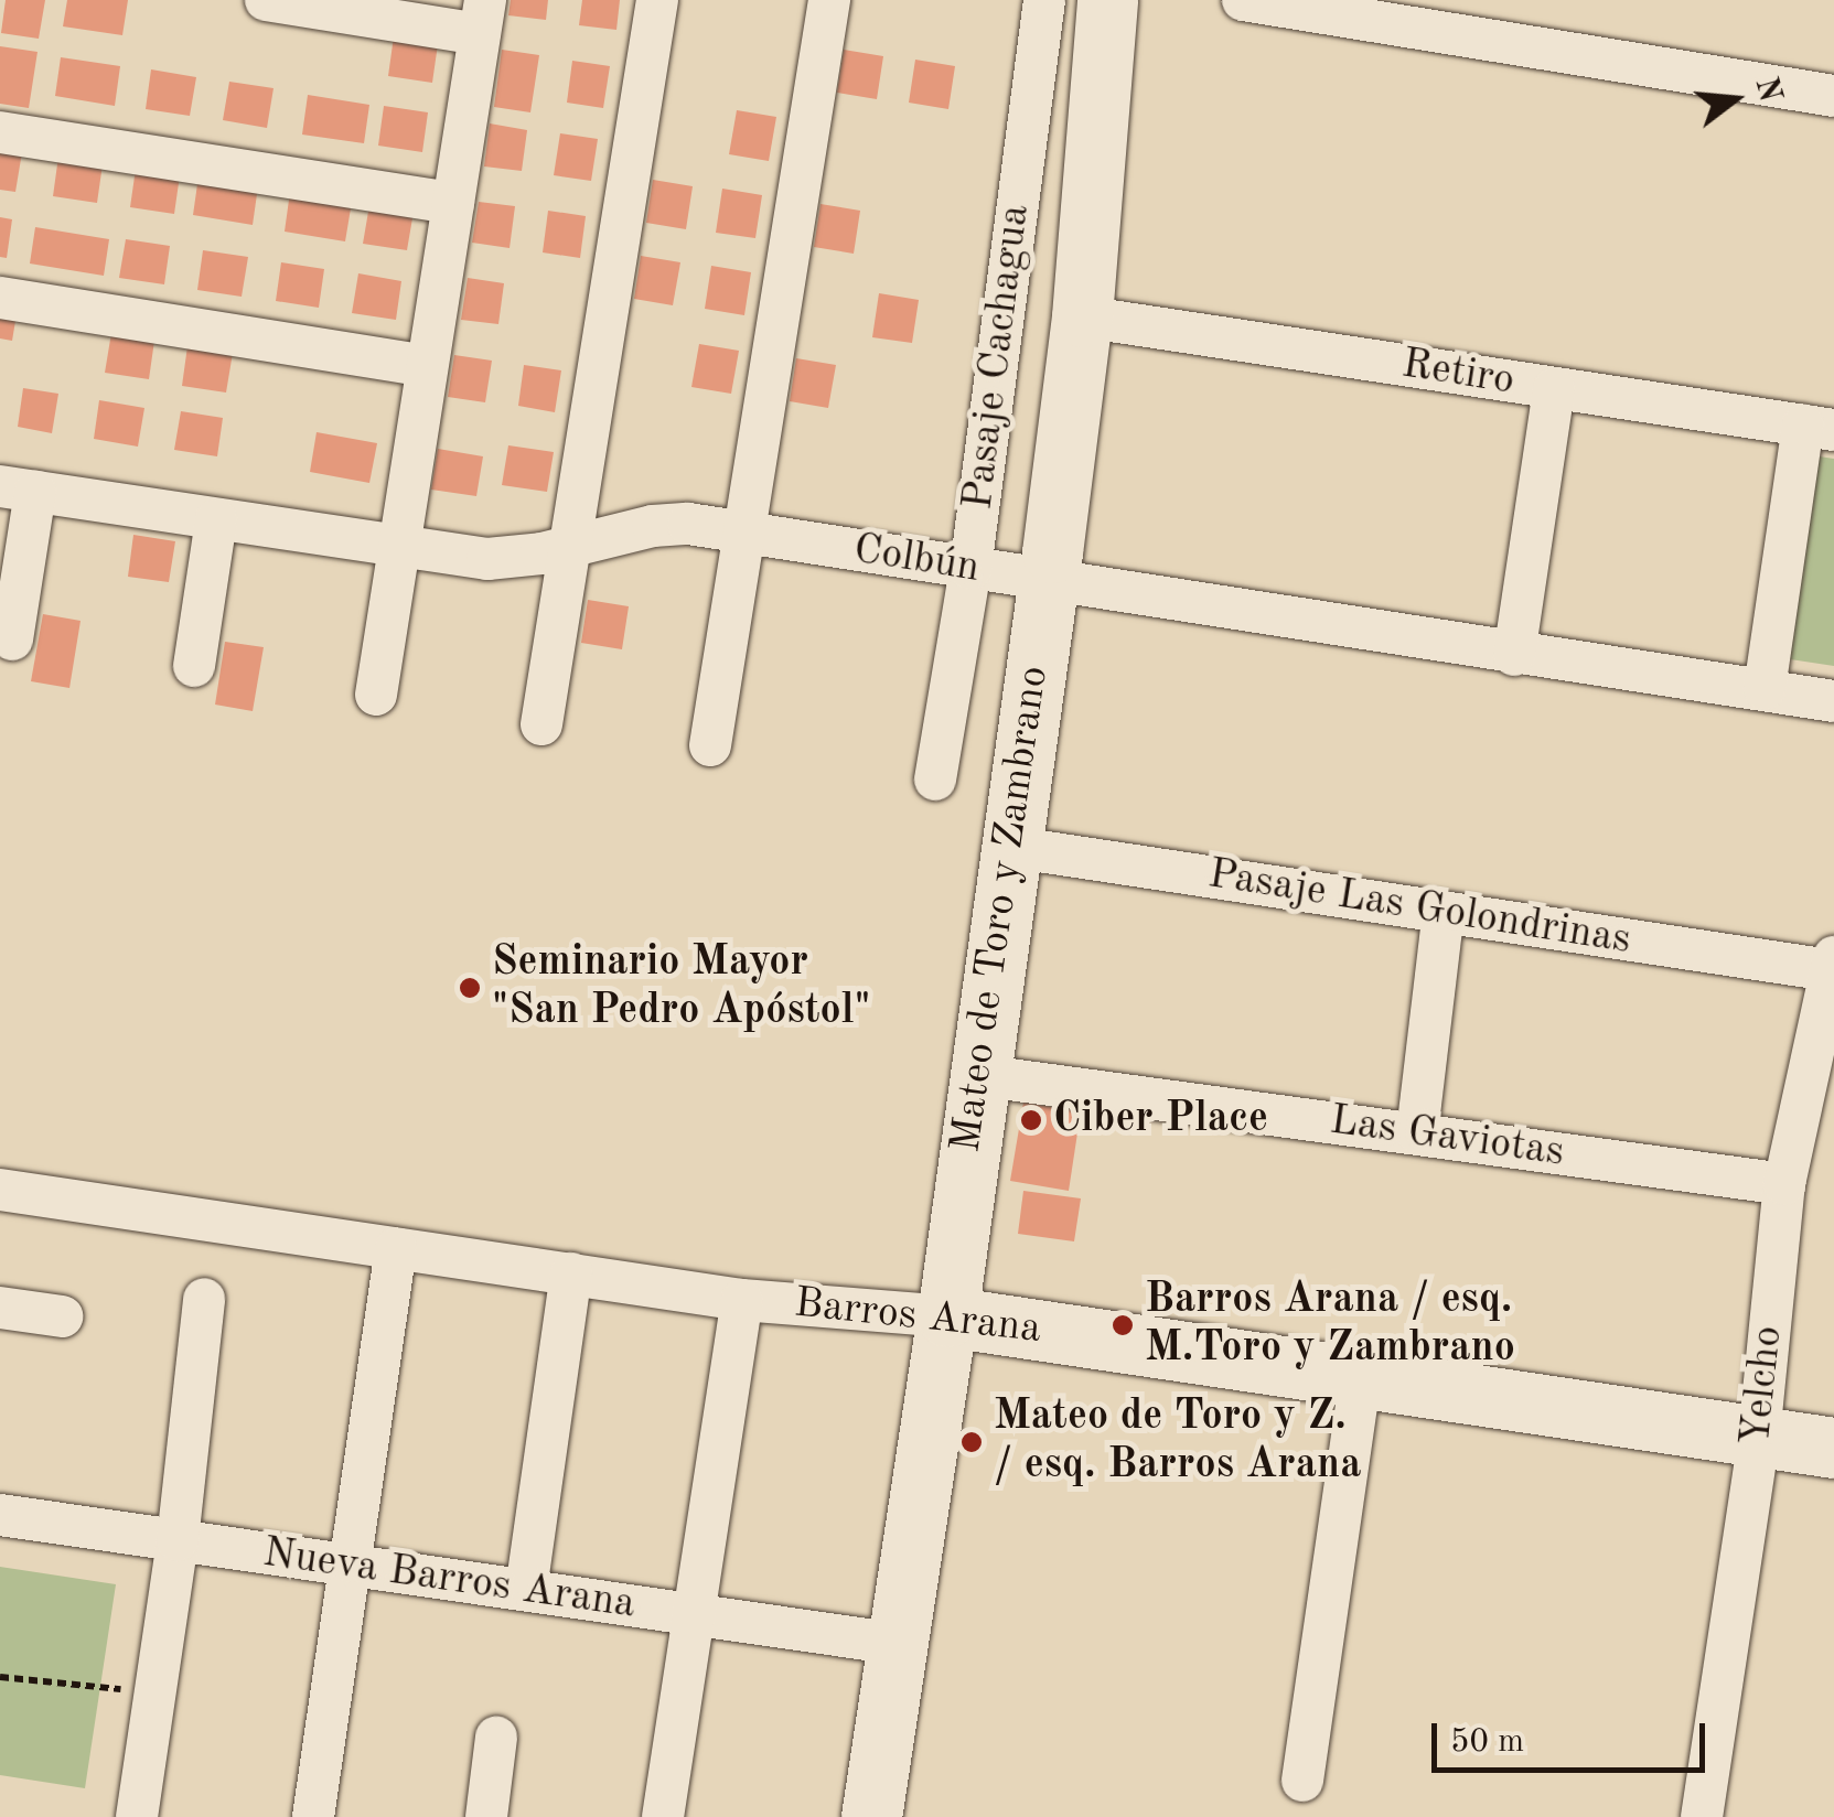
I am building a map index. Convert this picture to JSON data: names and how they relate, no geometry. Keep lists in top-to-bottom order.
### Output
{
  "streets": {
    "street": [
      "Pasaje Cachagua",
      "Retiro",
      "Colbún",
      "Pasaje Las Golondrinas",
      "Mateo de Toro y Zambrano",
      "Las Gaviotas",
      "Barros Arana",
      "Yelcho",
      "Nueva Barros Arana"
    ]
  },
  "crossings": [
    ["Pasaje Cachagua", "Colbún"],
    ["Retiro", "Mateo de Toro y Zambrano"],
    ["Colbún", "Mateo de Toro y Zambrano"],
    ["Pasaje Las Golondrinas", "Mateo de Toro y Zambrano"],
    ["Pasaje Las Golondrinas", "Yelcho"],
    ["Mateo de Toro y Zambrano", "Las Gaviotas"],
    ["Mateo de Toro y Zambrano", "Barros Arana"],
    ["Mateo de Toro y Zambrano", "Nueva Barros Arana"],
    ["Las Gaviotas", "Yelcho"],
    ["Barros Arana", "Yelcho"]
  ],
  "places": [
    "Seminario Mayor \"San Pedro Apóstol\"",
    "Ciber Place",
    "Barros Arana / esq. M.Toro y Zambrano",
    "Mateo de Toro y Z. / esq. Barros Arana"
  ],
  "scale_bar": "50 m",
  "north": "right"
}
